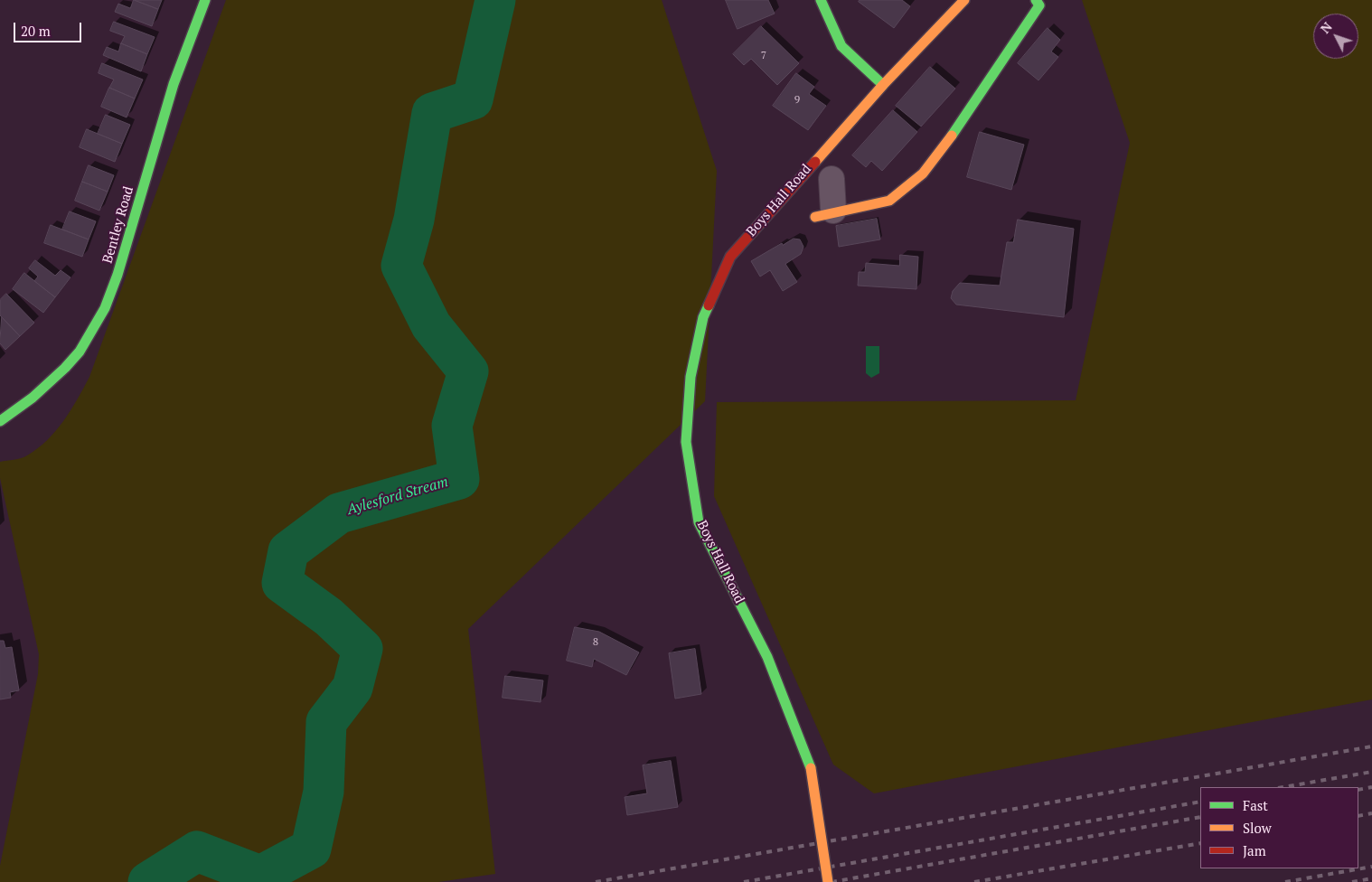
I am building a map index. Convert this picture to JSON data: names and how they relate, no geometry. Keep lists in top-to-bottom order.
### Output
{
  "streets": {
    "street": ["Boys Hall Road", "Bentley Road"]
  },
  "water": ["Aylesford Stream"],
  "house_numbers": ["7", "9", "8"],
  "legend": ["Fast", "Slow", "Jam"],
  "scale_bar": "20 m",
  "north": "top left"
}
